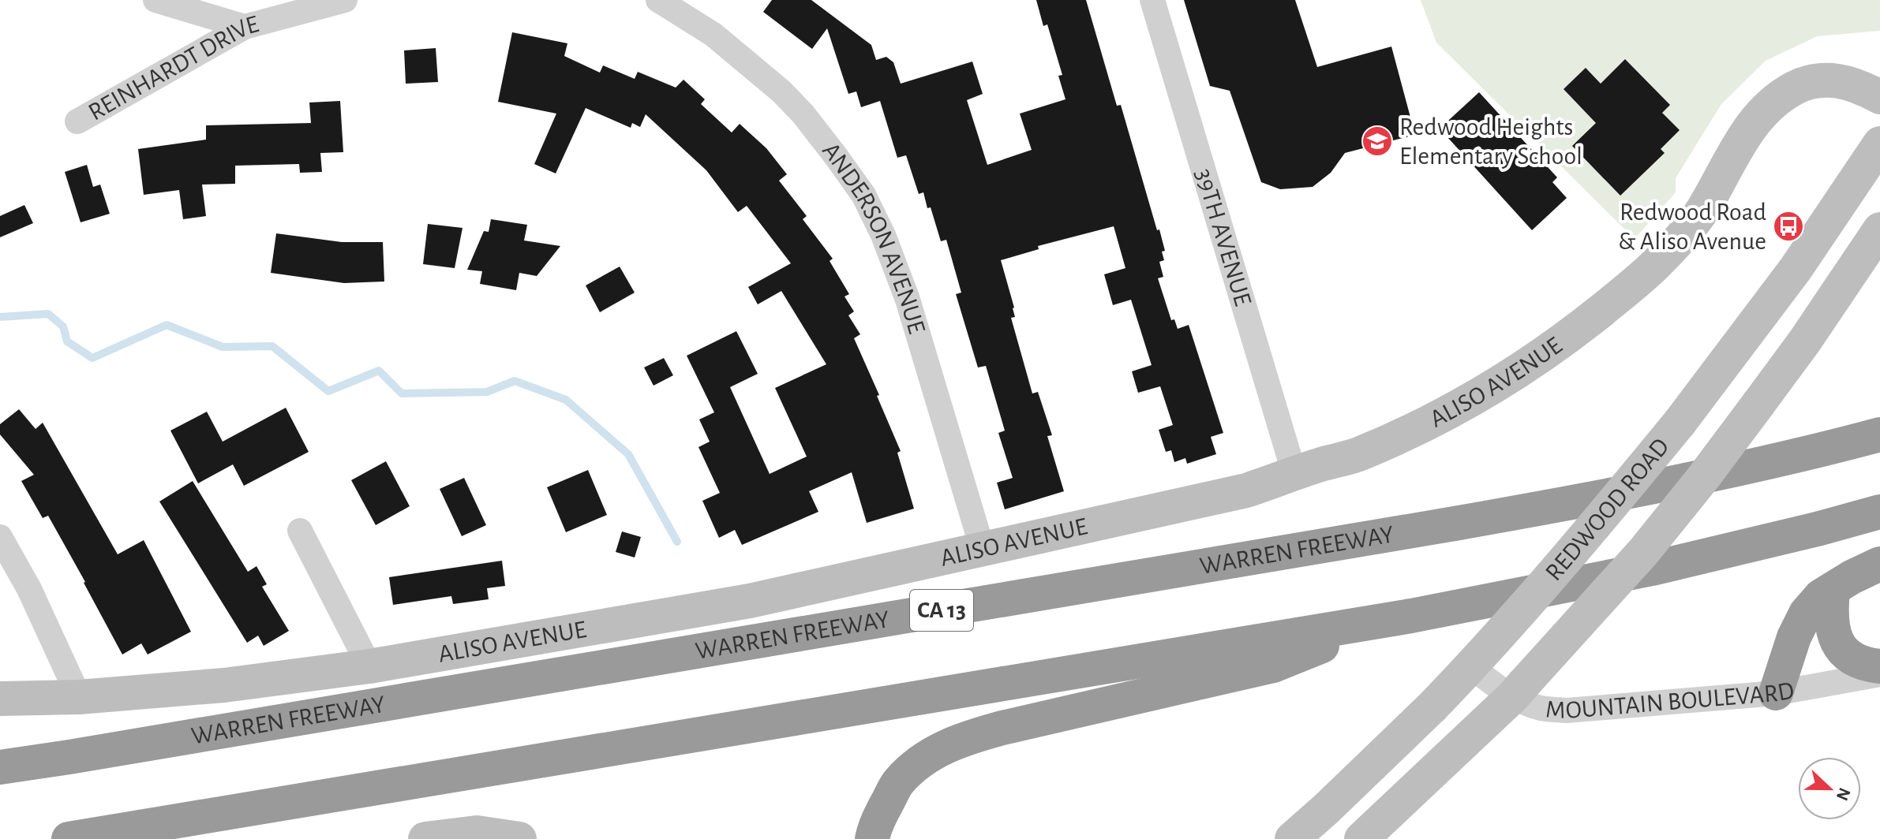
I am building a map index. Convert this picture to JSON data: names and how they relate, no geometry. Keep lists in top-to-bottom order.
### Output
{
  "streets": {
    "highway": ["WARREN FREEWAY", "CA 13"],
    "main road": ["ALISO AVENUE", "REDWOOD ROAD"],
    "street": [
      "REINHARDT DRIVE",
      "39TH AVENUE",
      "ANDERSON AVENUE",
      "MOUNTAIN BOULEVARD"
    ]
  },
  "crossings": [
    ["39TH AVENUE", "ALISO AVENUE"],
    ["ANDERSON AVENUE", "ALISO AVENUE"],
    ["REDWOOD ROAD", "MOUNTAIN BOULEVARD"]
  ],
  "places": {
    "school or university": ["Redwood Heights Elementary School"],
    "bus stop": ["Redwood Road & Aliso Avenue"]
  },
  "north": "right"
}
